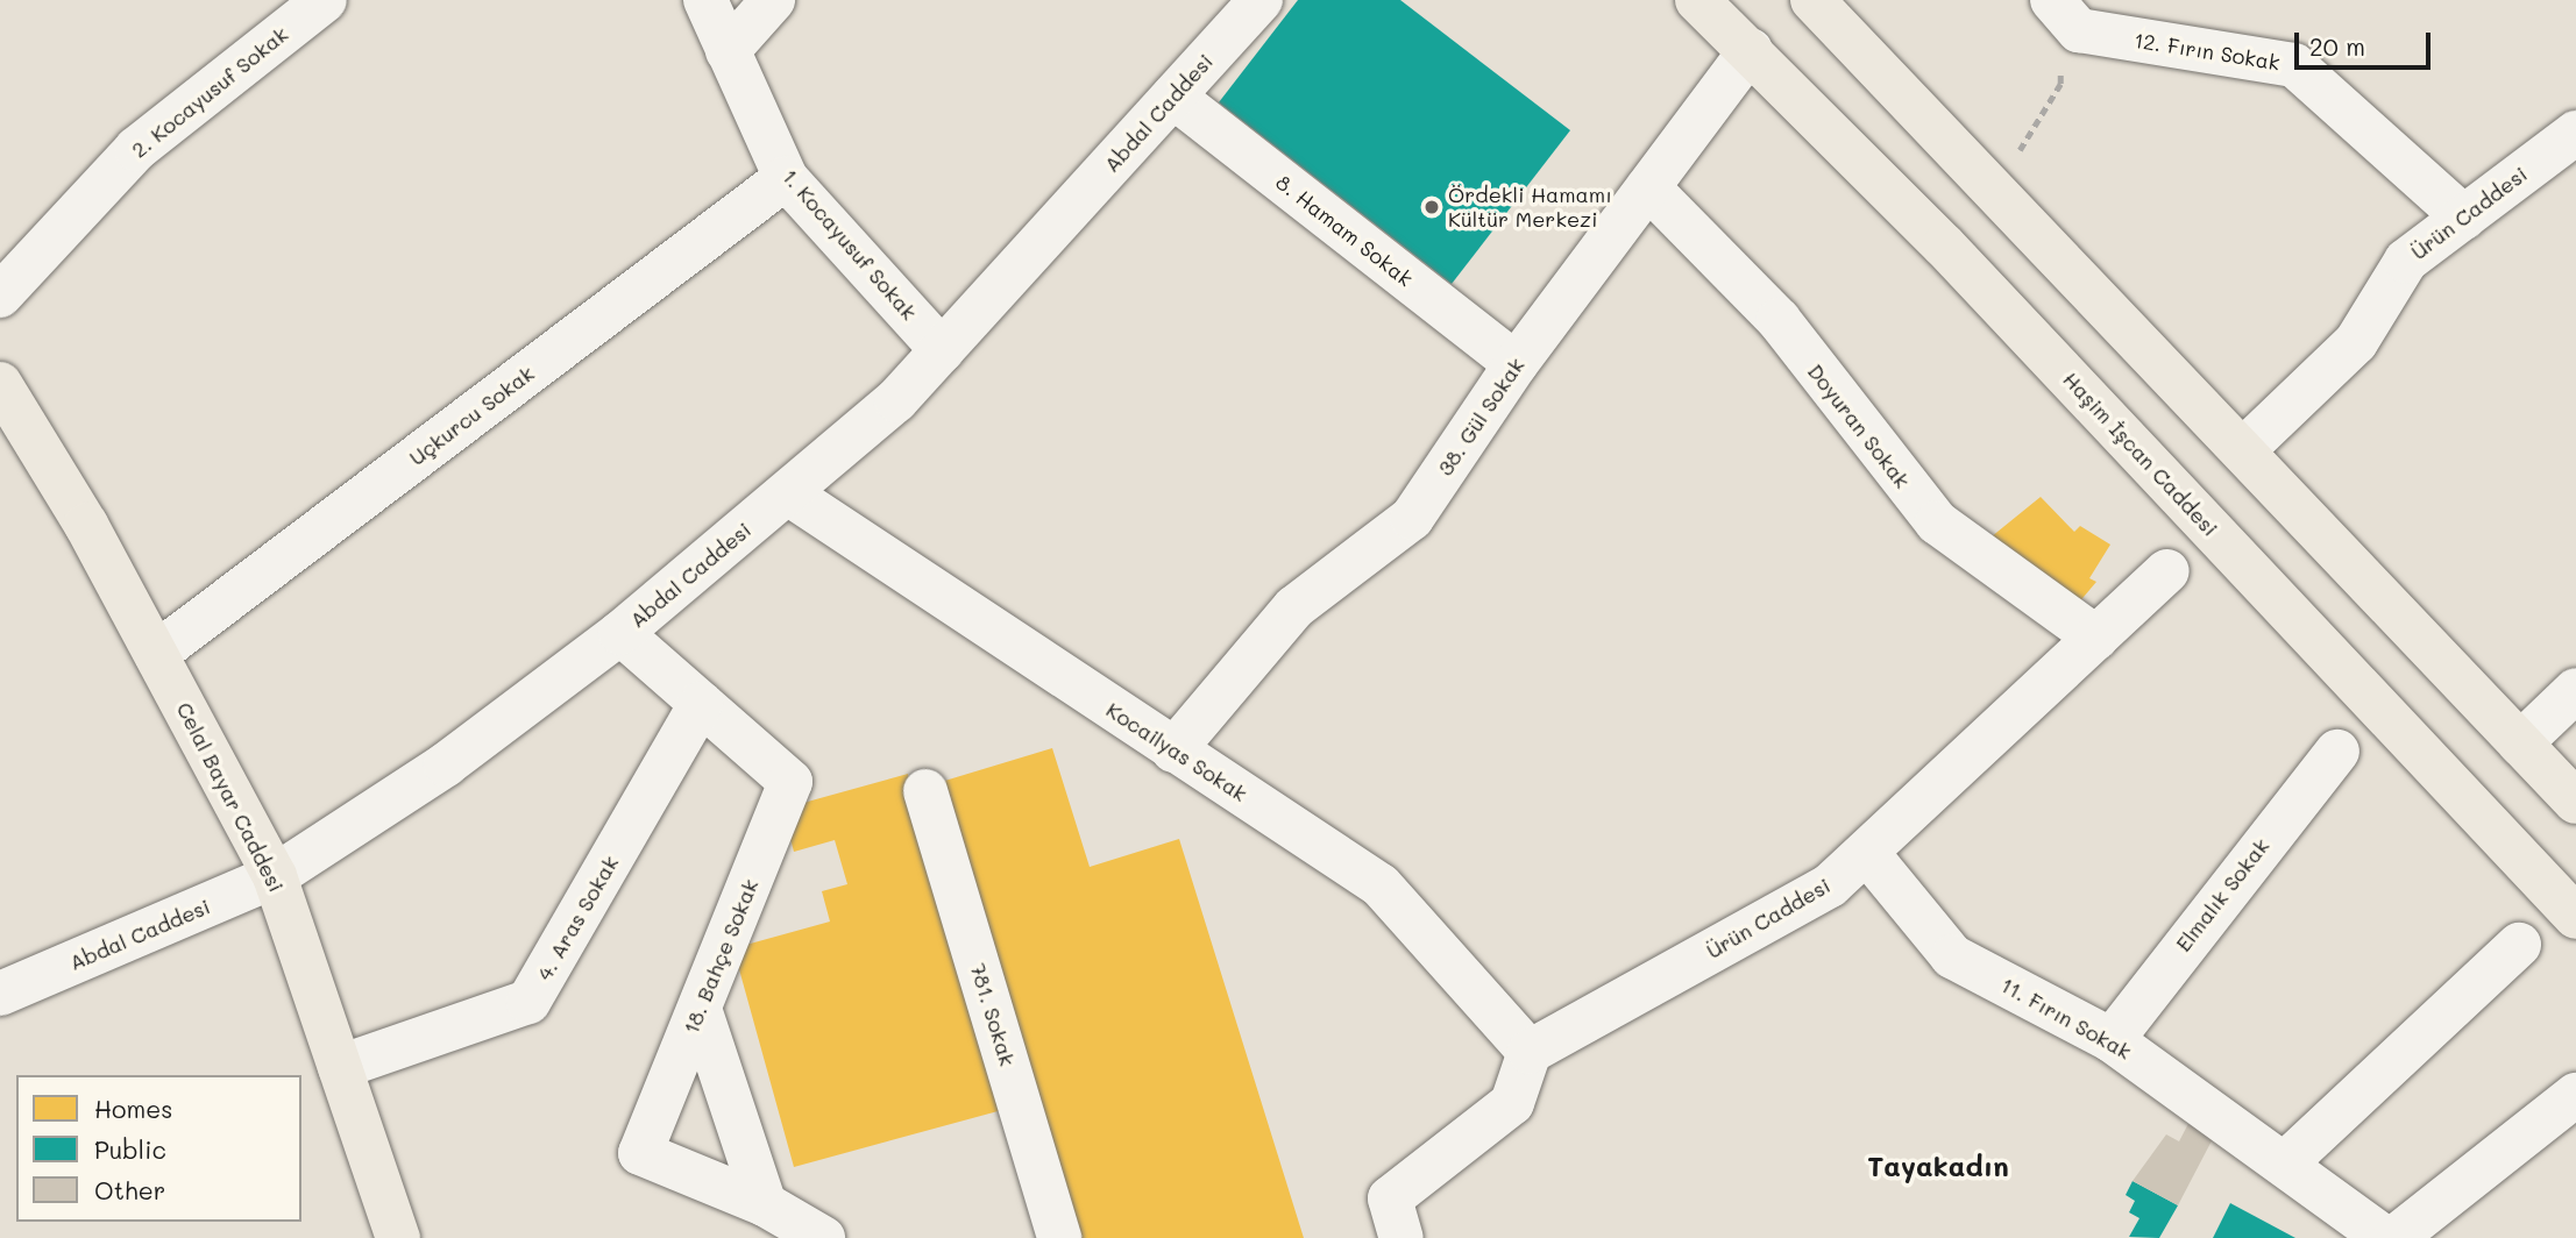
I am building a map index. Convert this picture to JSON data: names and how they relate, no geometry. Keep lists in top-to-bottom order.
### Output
{
  "streets": {
    "main road": ["Haşim İşcan Caddesi", "Celal Bayar Caddesi"],
    "street": [
      "12. Fırın Sokak",
      "2. Kocayusuf Sokak",
      "Abdal Caddesi",
      "Ürün Caddesi",
      "8. Hamam Sokak",
      "1. Kocayusuf Sokak",
      "Uçkurcu Sokak",
      "38. Gül Sokak",
      "Doyuran Sokak",
      "Kocailyas Sokak",
      "Elmalık Sokak",
      "4. Aras Sokak",
      "18. Bahçe Sokak",
      "781. Sokak",
      "11. Fırın Sokak"
    ]
  },
  "crossings": [
    ["12. Fırın Sokak", "Ürün Caddesi"],
    ["Abdal Caddesi", "8. Hamam Sokak"],
    ["Abdal Caddesi", "1. Kocayusuf Sokak"],
    ["Abdal Caddesi", "Kocailyas Sokak"],
    ["Abdal Caddesi", "Celal Bayar Caddesi"],
    ["Abdal Caddesi", "18. Bahçe Sokak"],
    ["Ürün Caddesi", "Doyuran Sokak"],
    ["Ürün Caddesi", "Kocailyas Sokak"],
    ["Ürün Caddesi", "11. Fırın Sokak"],
    ["8. Hamam Sokak", "38. Gül Sokak"],
    ["1. Kocayusuf Sokak", "Uçkurcu Sokak"],
    ["Uçkurcu Sokak", "Celal Bayar Caddesi"],
    ["38. Gül Sokak", "Doyuran Sokak"],
    ["38. Gül Sokak", "Haşim İşcan Caddesi"],
    ["38. Gül Sokak", "Kocailyas Sokak"],
    ["Celal Bayar Caddesi", "4. Aras Sokak"],
    ["Elmalık Sokak", "11. Fırın Sokak"],
    ["4. Aras Sokak", "18. Bahçe Sokak"]
  ],
  "districts": ["Tayakadın"],
  "places": ["Ördekli Hamamı Kültür Merkezi"],
  "legend": ["Homes", "Public", "Other"],
  "scale_bar": "20 m"
}
